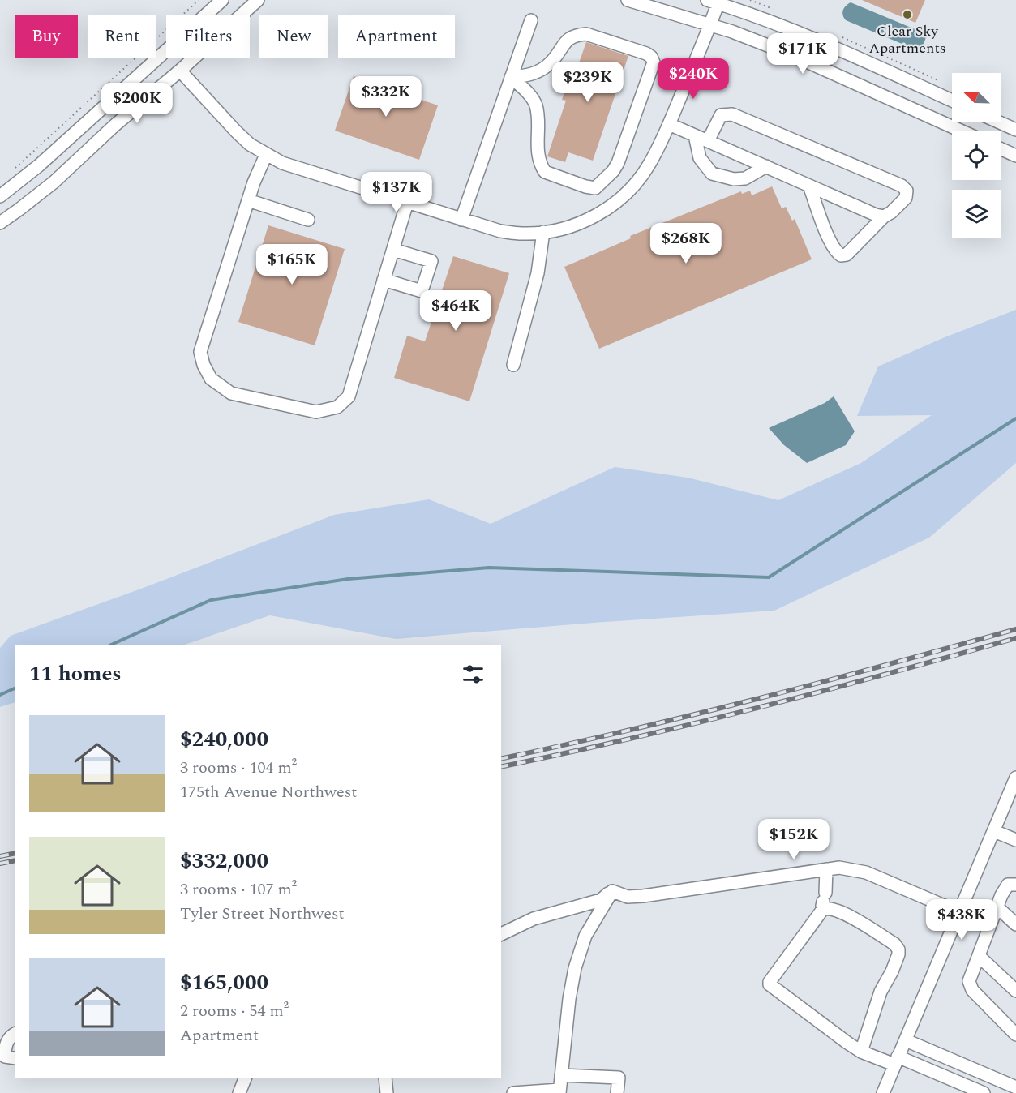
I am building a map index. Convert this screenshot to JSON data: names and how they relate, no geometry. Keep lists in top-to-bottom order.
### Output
{
  "places": ["Clear Sky Apartments"],
  "north": "top left",
  "page": {
    "chip": [
      "Buy",
      "Rent",
      "Filters",
      "New",
      "Apartment"
    ],
    "price": [
      "$171K",
      "$240K",
      "$239K",
      "$332K",
      "$200K",
      "$137K",
      "$268K",
      "$165K",
      "$464K",
      "$152K",
      "$438K"
    ],
    "heading": "11 homes",
    "list": [
      {
        "name": "$240,000",
        "note": "3 rooms · 104 m² · 175th Avenue Northwest"
      },
      {
        "name": "$332,000",
        "note": "3 rooms · 107 m² · Tyler Street Northwest"
      },
      {
        "name": "$165,000",
        "note": "2 rooms · 54 m² · Apartment"
      }
    ]
  }
}
